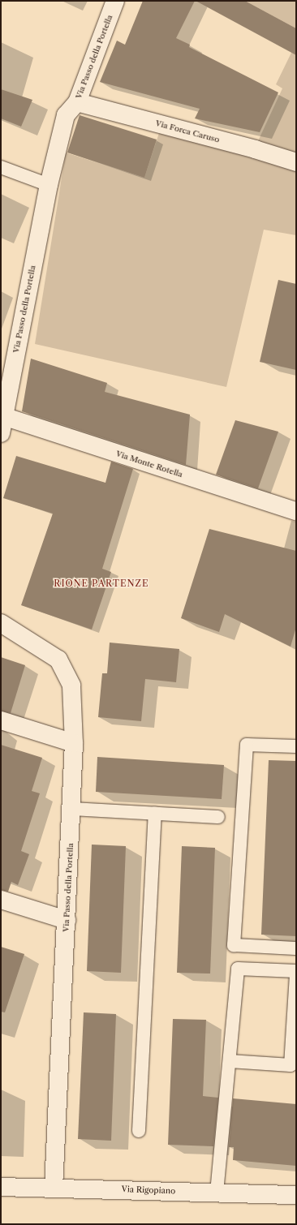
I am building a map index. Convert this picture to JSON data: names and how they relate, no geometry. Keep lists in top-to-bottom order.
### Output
{
  "streets": {
    "street": [
      "Via Passo della Portella",
      "Via Forca Caruso",
      "Via Monte Rotella",
      "Via Rigopiano"
    ]
  },
  "crossings": [
    ["Via Passo della Portella", "Via Forca Caruso"],
    ["Via Passo della Portella", "Via Monte Rotella"],
    ["Via Passo della Portella", "Via Rigopiano"]
  ],
  "districts": ["RIONE PARTENZE"]
}
